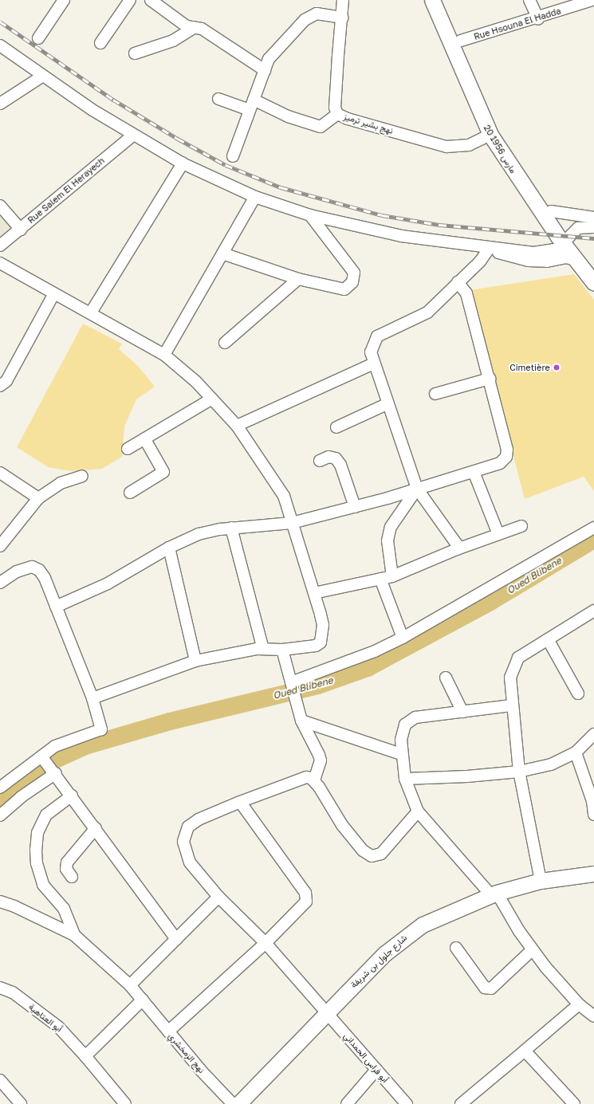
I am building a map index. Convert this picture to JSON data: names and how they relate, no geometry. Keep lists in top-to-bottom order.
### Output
{
  "streets": {
    "main road": ["20 مارس 1956", "شارع جلول بن شريفة"],
    "street": [
      "Rue Hsouna El Hadda",
      "نهج بشير ترميز",
      "Rue Salem El Herayech",
      "أبو العتاهية",
      "نهج الزمخشري",
      "أبو فراس الحمداني"
    ]
  },
  "crossings": [
    ["Rue Hsouna El Hadda", "20 مارس 1956"],
    ["نهج بشير ترميز", "20 مارس 1956"],
    ["شارع جلول بن شريفة", "أبو فراس الحمداني"]
  ],
  "water": ["Oued Blibene"],
  "places": ["Cimetière"]
}
